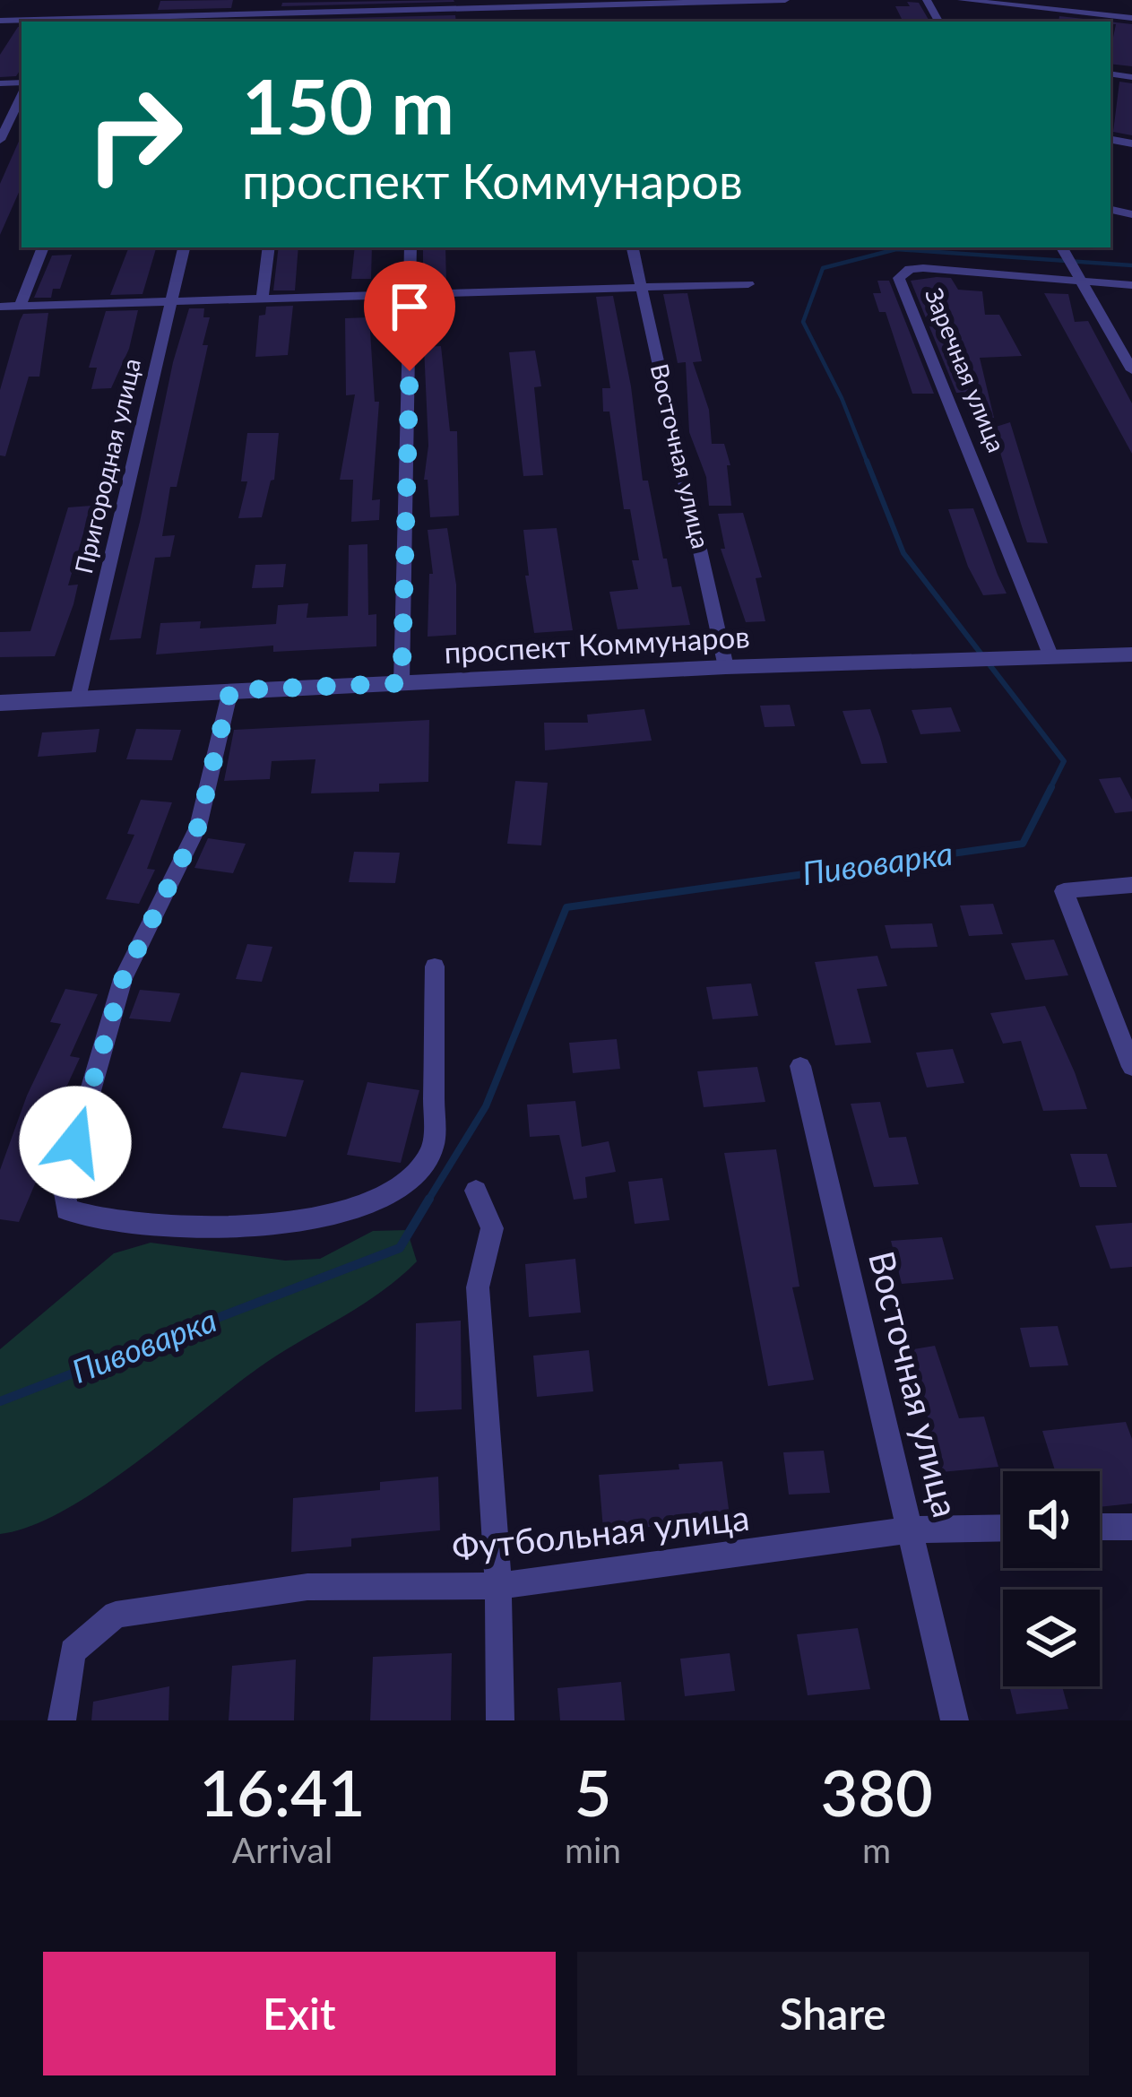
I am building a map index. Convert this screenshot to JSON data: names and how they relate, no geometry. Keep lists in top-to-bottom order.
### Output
{
  "streets": {
    "street": [
      "Заречная улица",
      "Восточная улица",
      "Пригородная улица",
      "проспект Коммунаров",
      "Футбольная улица"
    ]
  },
  "crossings": [
    ["Заречная улица", "проспект Коммунаров"],
    ["Восточная улица", "проспект Коммунаров"],
    ["Восточная улица", "Футбольная улица"],
    ["Пригородная улица", "проспект Коммунаров"]
  ],
  "water": ["Пивоварка"],
  "page": {
    "turn": ["150 m", "проспект Коммунаров"],
    "eta": [
      "16:41",
      "Arrival",
      "5",
      "min",
      "380",
      "m"
    ],
    "buttons": ["Exit", "Share"]
  }
}
